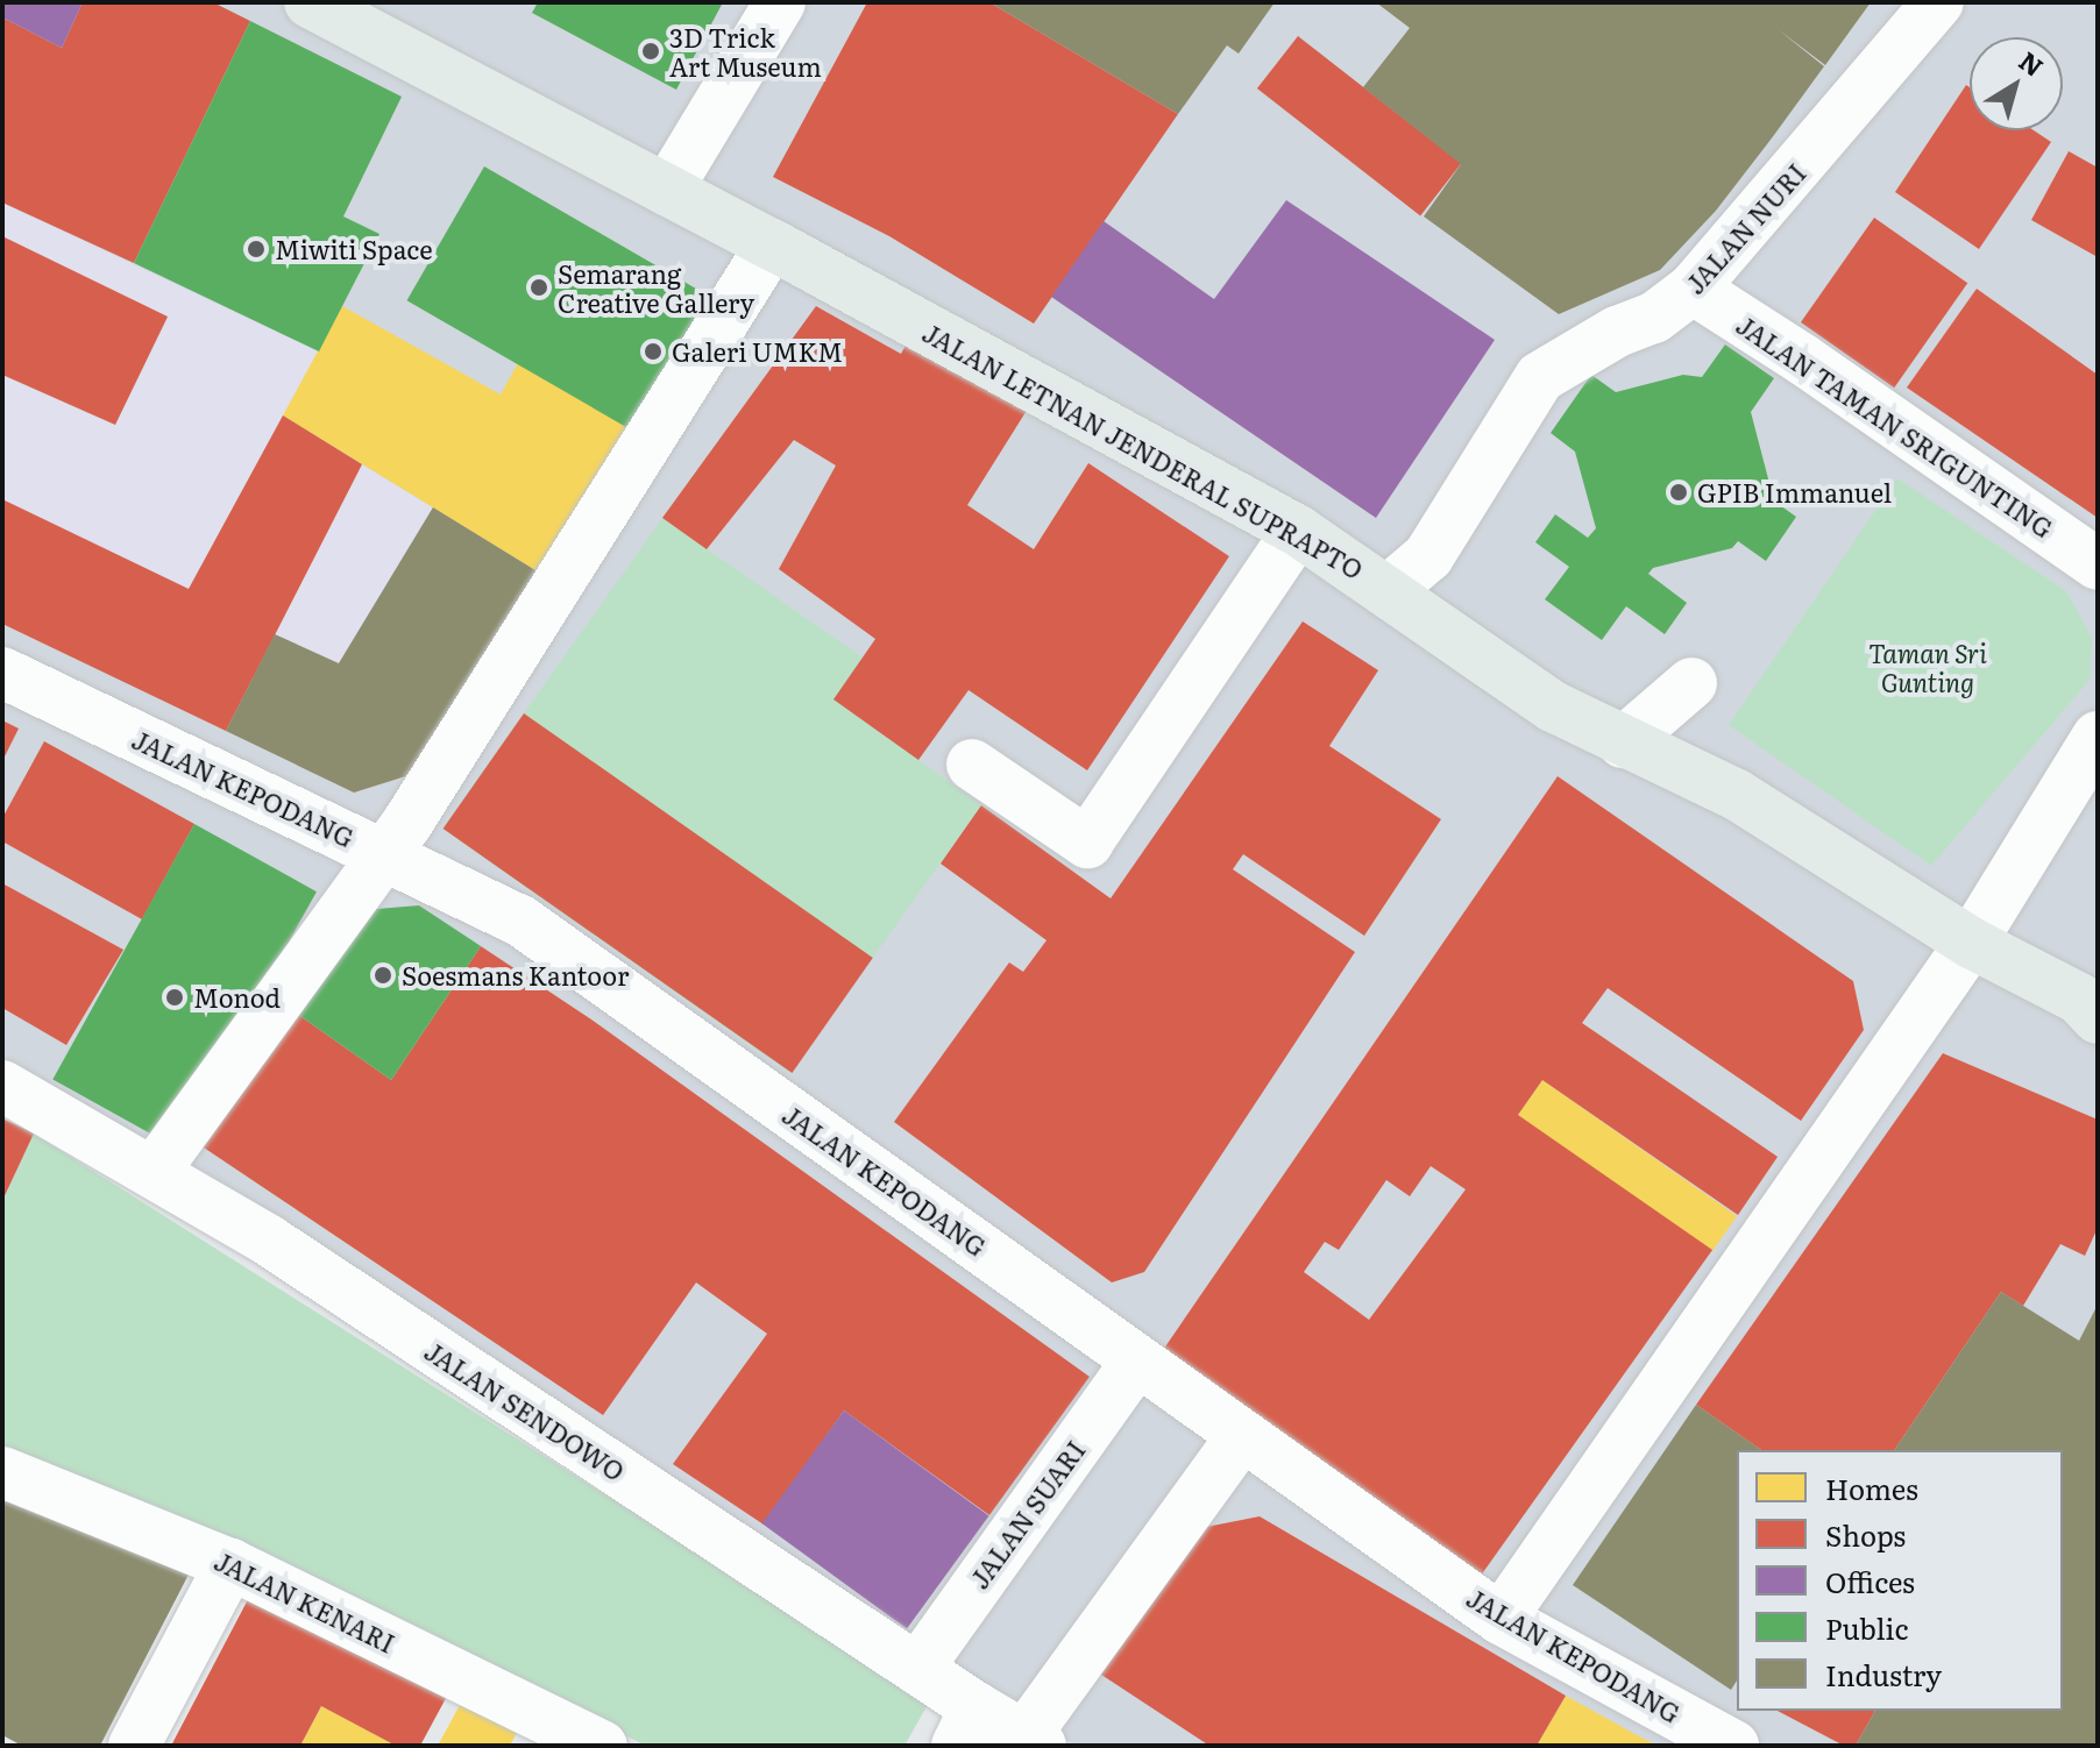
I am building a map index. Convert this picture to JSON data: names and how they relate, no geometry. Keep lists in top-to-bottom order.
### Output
{
  "streets": {
    "main road": ["JALAN LETNAN JENDERAL SUPRAPTO"],
    "street": [
      "JALAN NURI",
      "JALAN TAMAN SRIGUNTING",
      "JALAN KEPODANG",
      "JALAN SENDOWO",
      "JALAN SUARI",
      "JALAN KENARI"
    ]
  },
  "crossings": [
    ["JALAN NURI", "JALAN TAMAN SRIGUNTING"],
    ["JALAN NURI", "JALAN LETNAN JENDERAL SUPRAPTO"],
    ["JALAN KEPODANG", "JALAN SUARI"],
    ["JALAN SENDOWO", "JALAN SUARI"]
  ],
  "parks": ["Taman Sri Gunting"],
  "places": [
    "3D Trick Art Museum",
    "Miwiti Space",
    "Semarang Creative Gallery",
    "Galeri UMKM",
    "GPIB Immanuel",
    "Soesmans Kantoor",
    "Monod"
  ],
  "legend": [
    "Homes",
    "Shops",
    "Offices",
    "Public",
    "Industry"
  ],
  "north": "top right"
}
